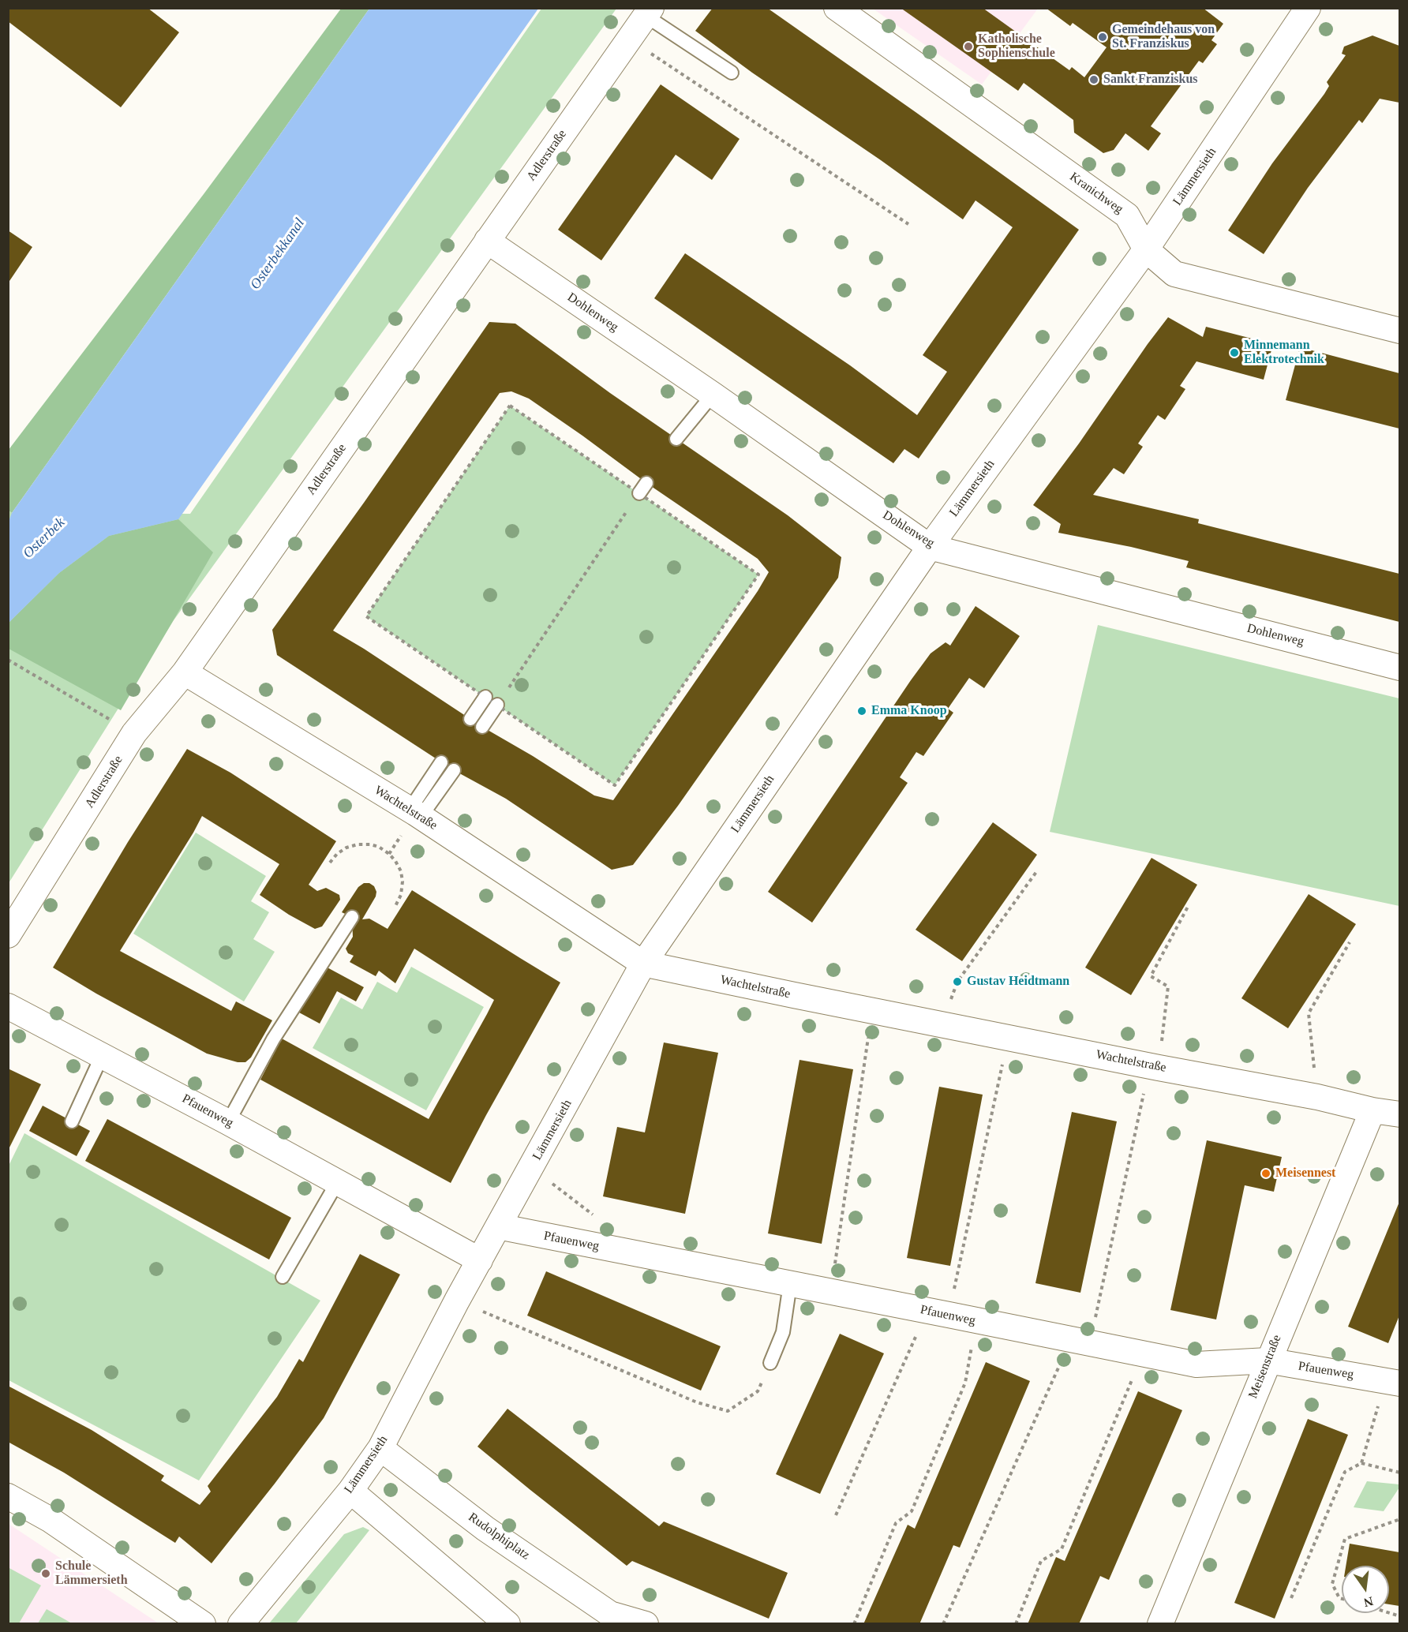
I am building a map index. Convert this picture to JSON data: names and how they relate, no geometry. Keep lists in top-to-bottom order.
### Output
{
  "streets": {
    "street": [
      "Adlerstraße",
      "Lämmersieth",
      "Kranichweg",
      "Dohlenweg",
      "Wachtelstraße",
      "Pfauenweg",
      "Meisenstraße",
      "Rudolphiplatz"
    ]
  },
  "crossings": [
    ["Adlerstraße", "Dohlenweg"],
    ["Adlerstraße", "Wachtelstraße"],
    ["Lämmersieth", "Kranichweg"],
    ["Lämmersieth", "Dohlenweg"],
    ["Lämmersieth", "Wachtelstraße"],
    ["Lämmersieth", "Pfauenweg"],
    ["Lämmersieth", "Rudolphiplatz"],
    ["Wachtelstraße", "Meisenstraße"],
    ["Pfauenweg", "Meisenstraße"]
  ],
  "water": ["Osterbekkanal", "Osterbek"],
  "places": [
    "Gemeindehaus von St. Franziskus",
    "Katholische Sophienschule",
    "Sankt Franziskus",
    "Minnemann Elektrotechnik",
    "Emma Knoop",
    "Gustav Heidtmann",
    "Meisennest",
    "Schule Lämmersieth"
  ],
  "north": "bottom"
}
